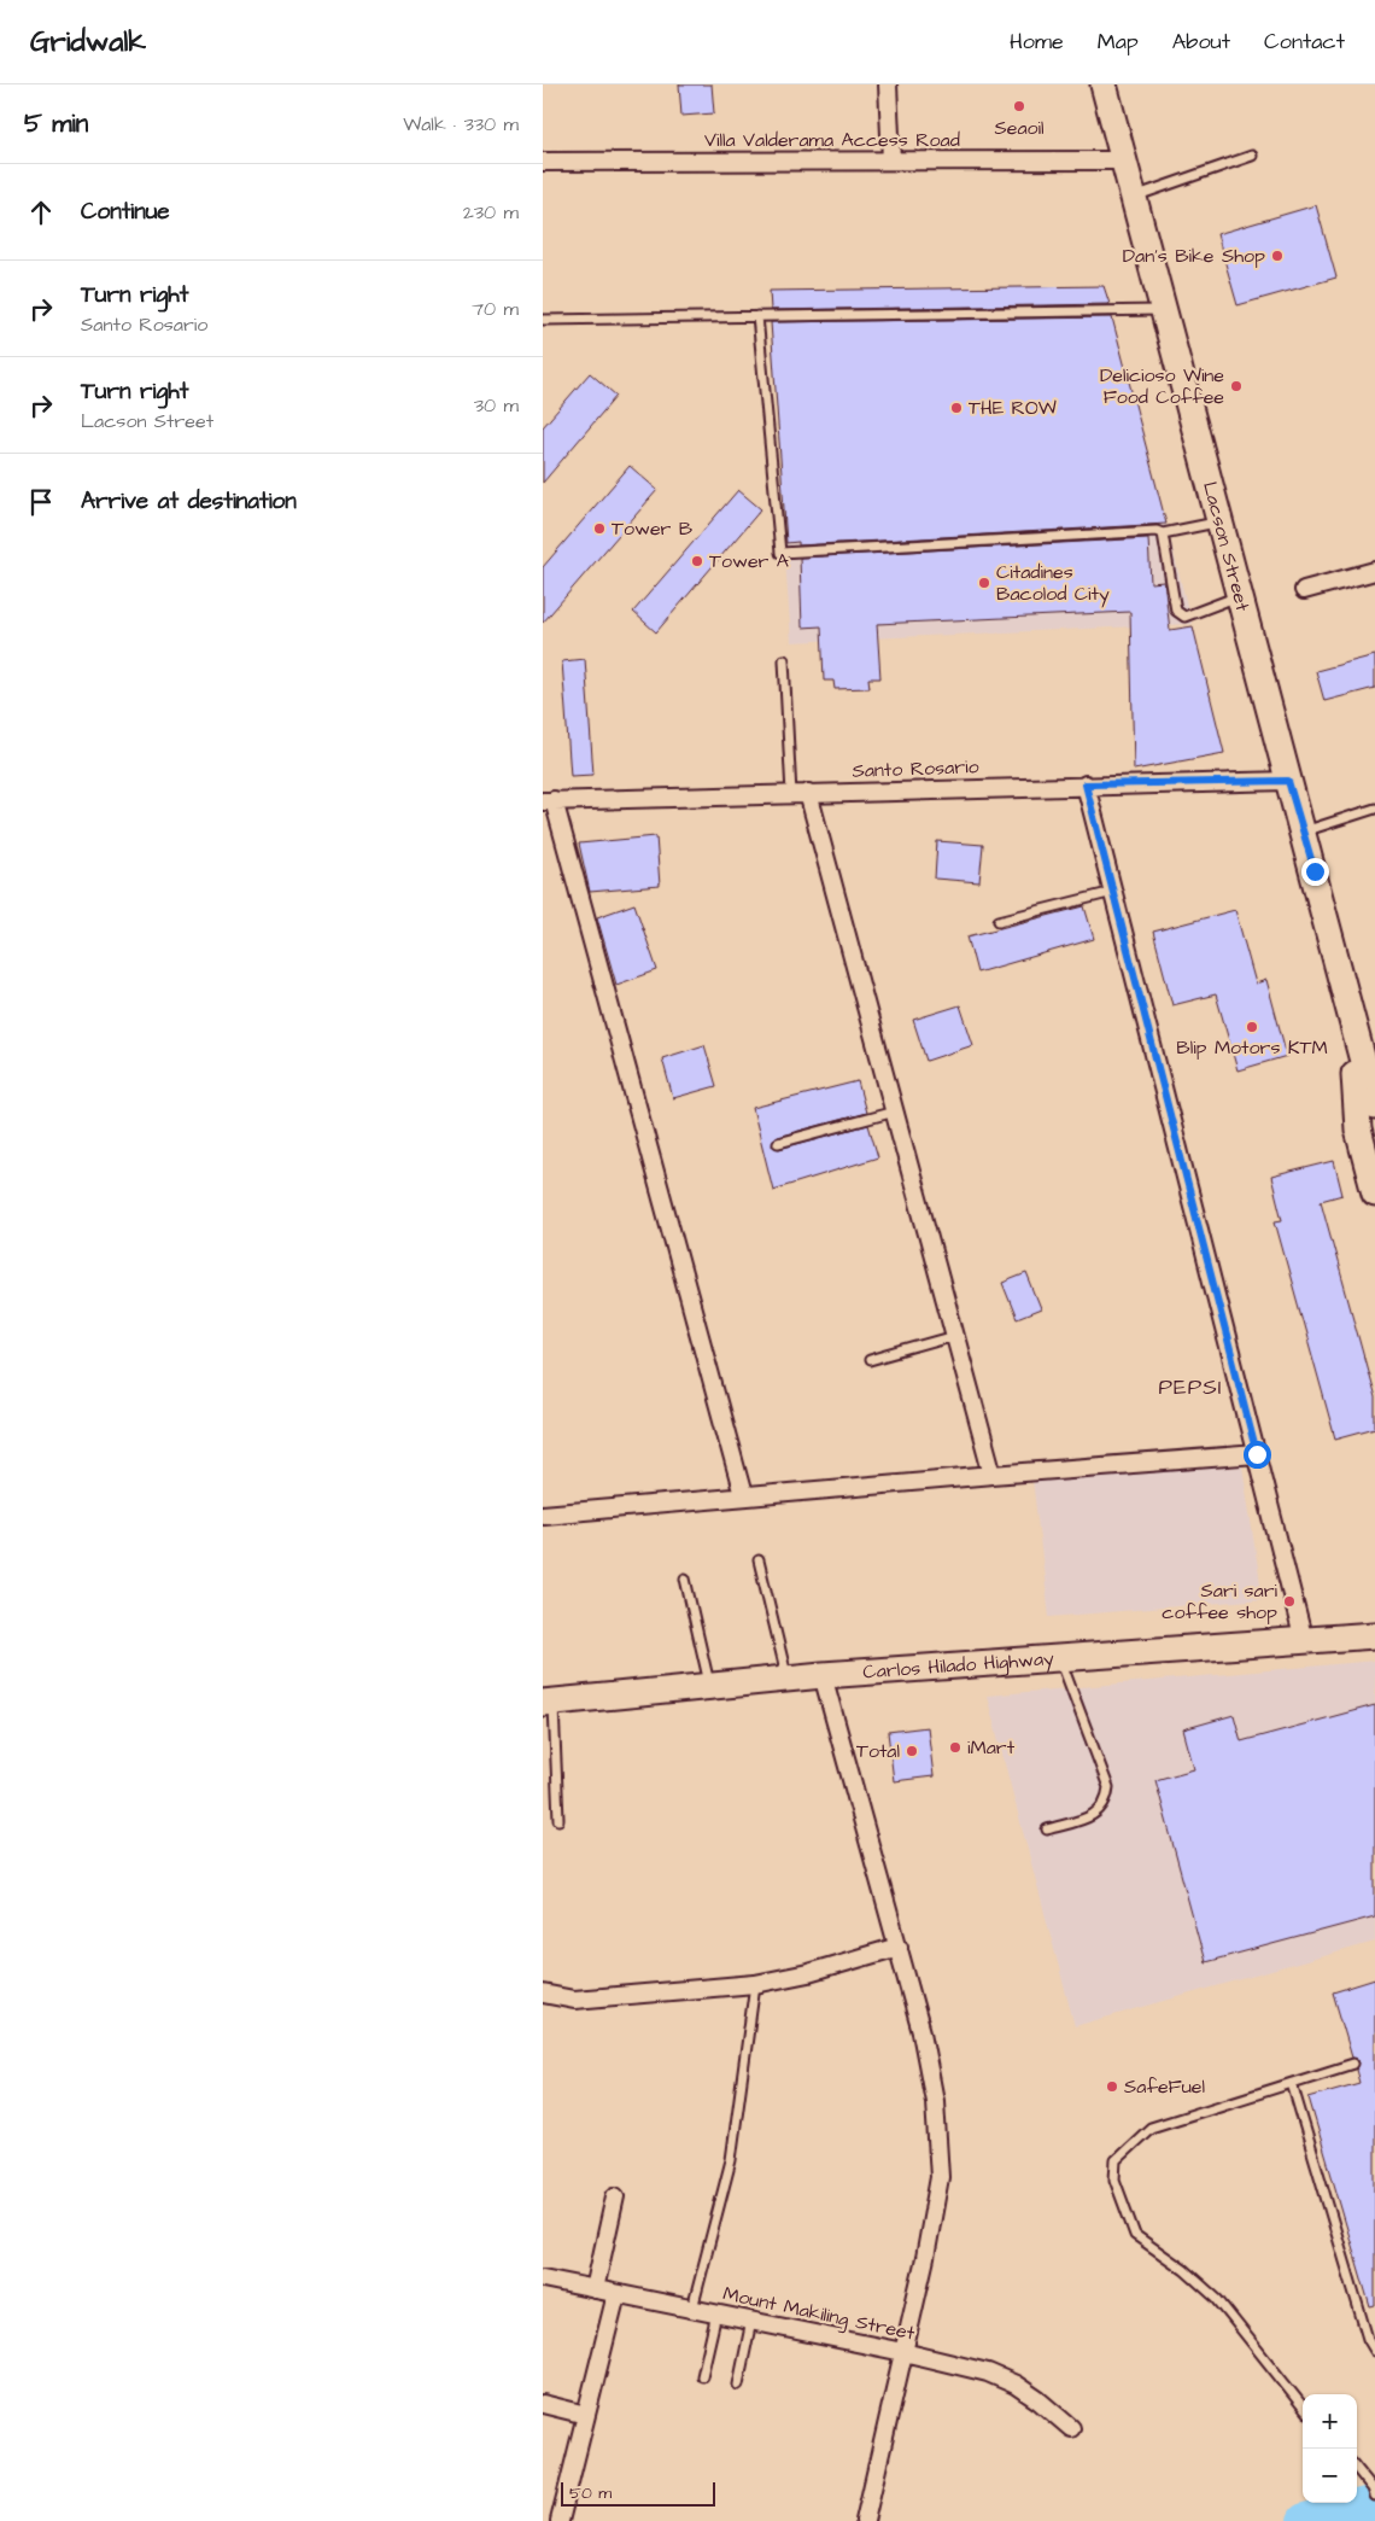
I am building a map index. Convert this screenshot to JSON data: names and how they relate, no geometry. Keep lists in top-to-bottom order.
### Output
{
  "streets": {
    "main road": ["Lacson Street", "Carlos Hilado Highway"],
    "street": ["Villa Valderama Access Road", "Santo Rosario", "Mount Makiling Street"]
  },
  "crossings": [
    ["Villa Valderama Access Road", "Lacson Street"],
    ["Lacson Street", "Santo Rosario"]
  ],
  "districts": ["PEPSI"],
  "places": [
    "Seaoil",
    "Dan's Bike Shop",
    "Delicioso Wine Food Coffee",
    "THE ROW",
    "Tower B",
    "Tower A",
    "Citadines Bacolod City",
    "Blip Motors KTM",
    "Sari sari coffee shop",
    "iMart",
    "Total",
    "SafeFuel"
  ],
  "scale_bar": "50 m",
  "page": {
    "header": "Gridwalk",
    "nav": [
      "Home",
      "Map",
      "About",
      "Contact"
    ],
    "heading": ["5 min", "Walk · 330 m"],
    "list": [
      ["Continue", "230 m"],
      ["Turn right", "Santo Rosario", "70 m"],
      ["Turn right", "Lacson Street", "30 m"],
      "Arrive at destination"
    ],
    "map_buttons": ["+", "−"],
    "scale": "50 m"
  }
}
